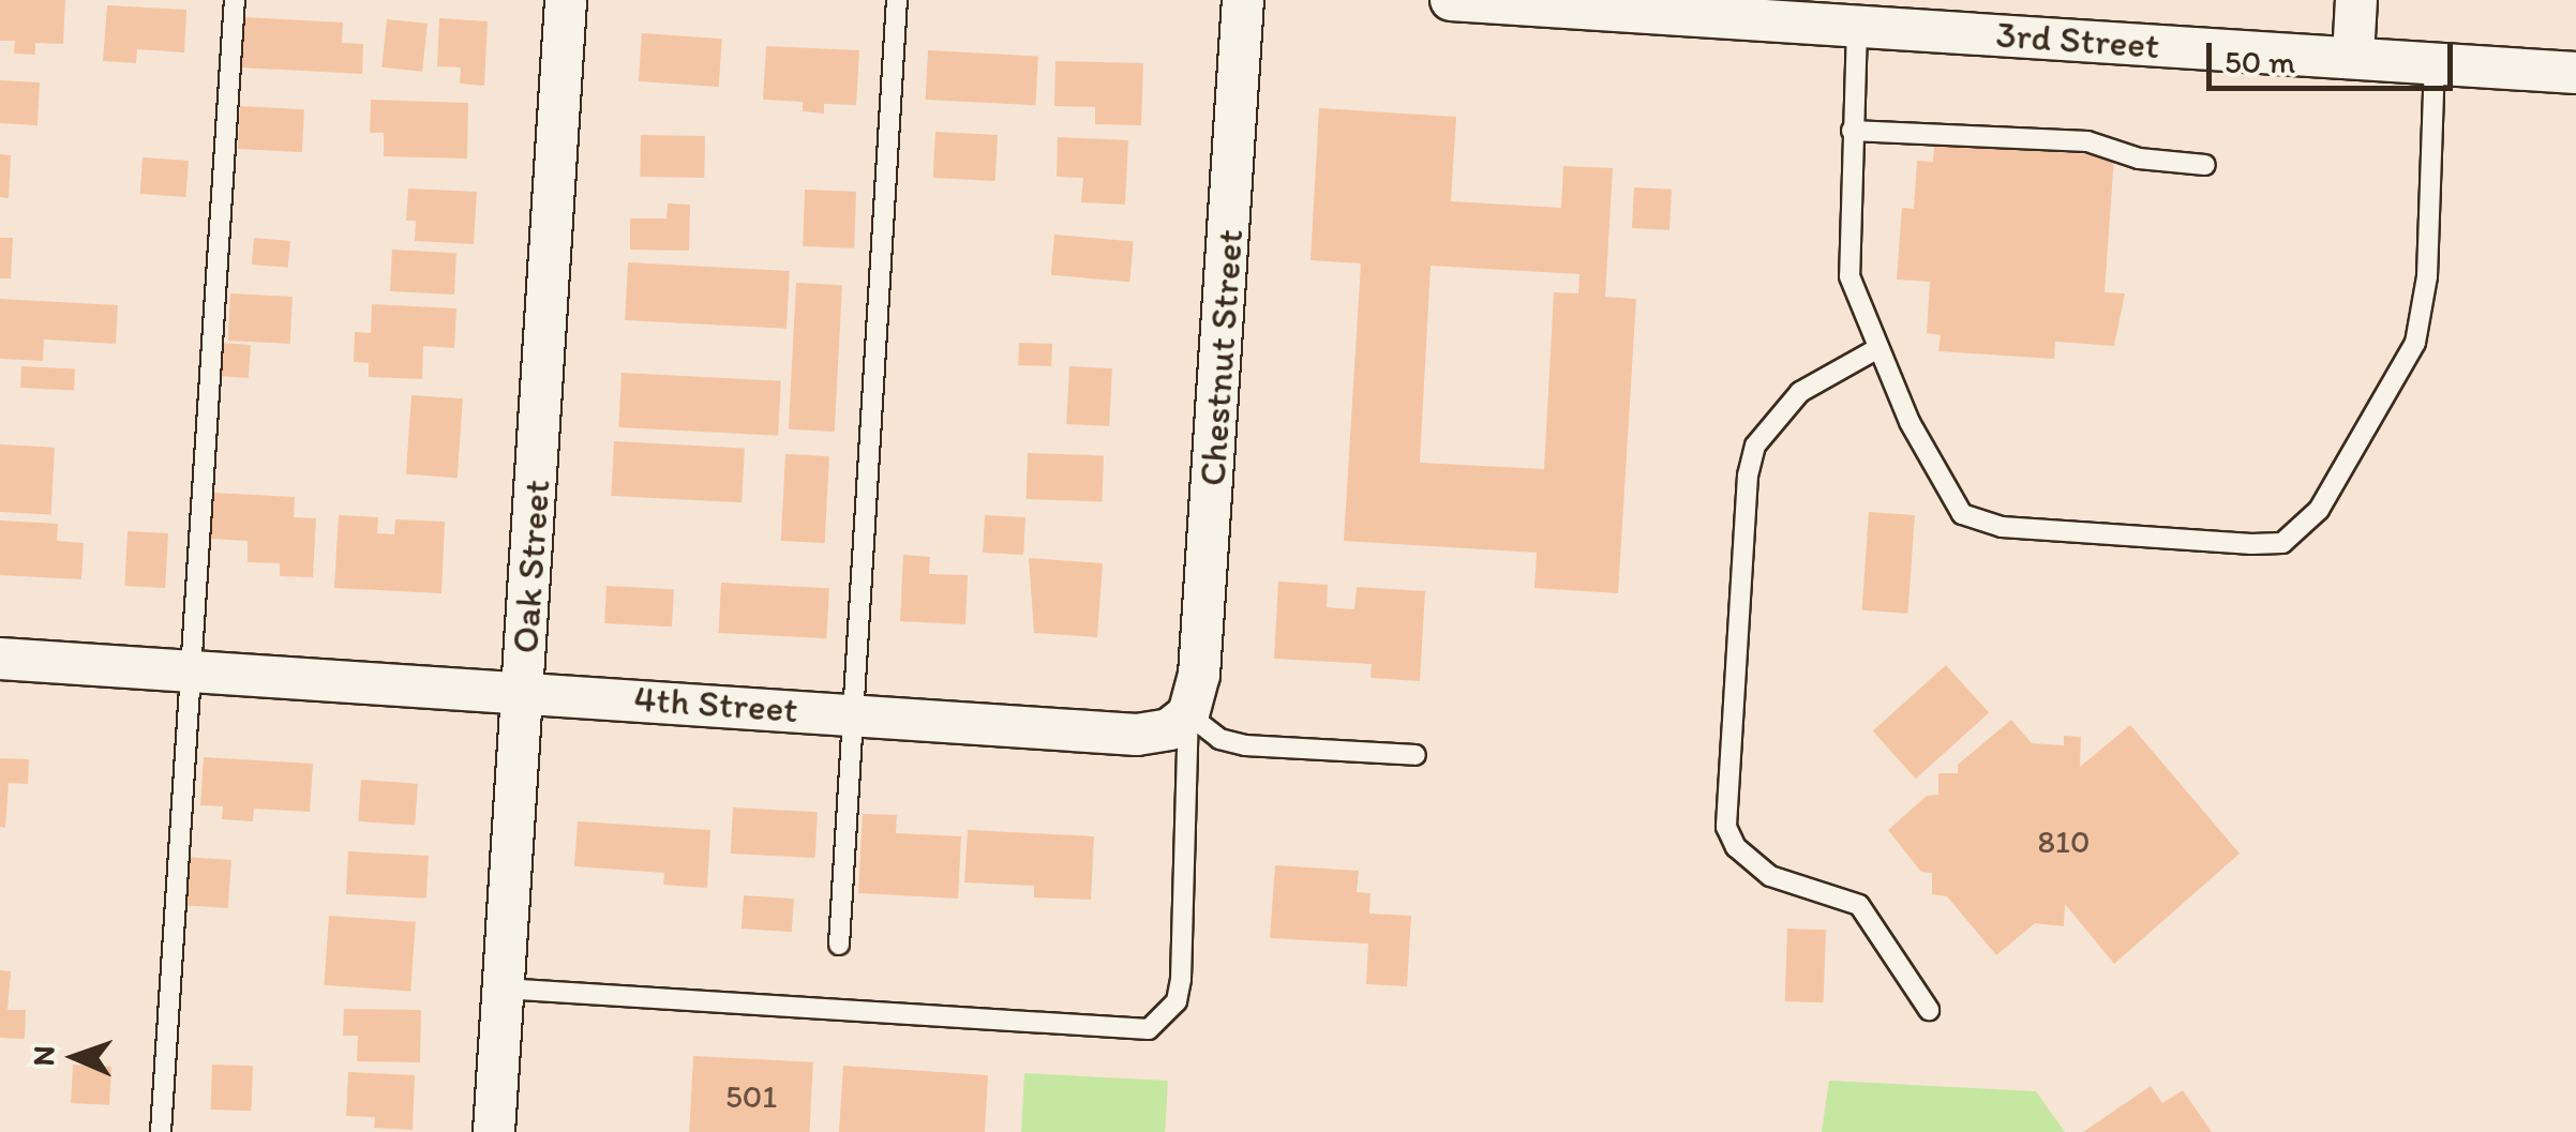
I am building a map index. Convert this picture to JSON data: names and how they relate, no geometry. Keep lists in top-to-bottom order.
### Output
{
  "streets": {
    "street": [
      "3rd Street",
      "Chestnut Street",
      "Oak Street",
      "4th Street"
    ]
  },
  "crossings": [
    ["Chestnut Street", "4th Street"],
    ["Oak Street", "4th Street"]
  ],
  "house_numbers": ["810", "501"],
  "scale_bar": "50 m",
  "north": "left"
}
